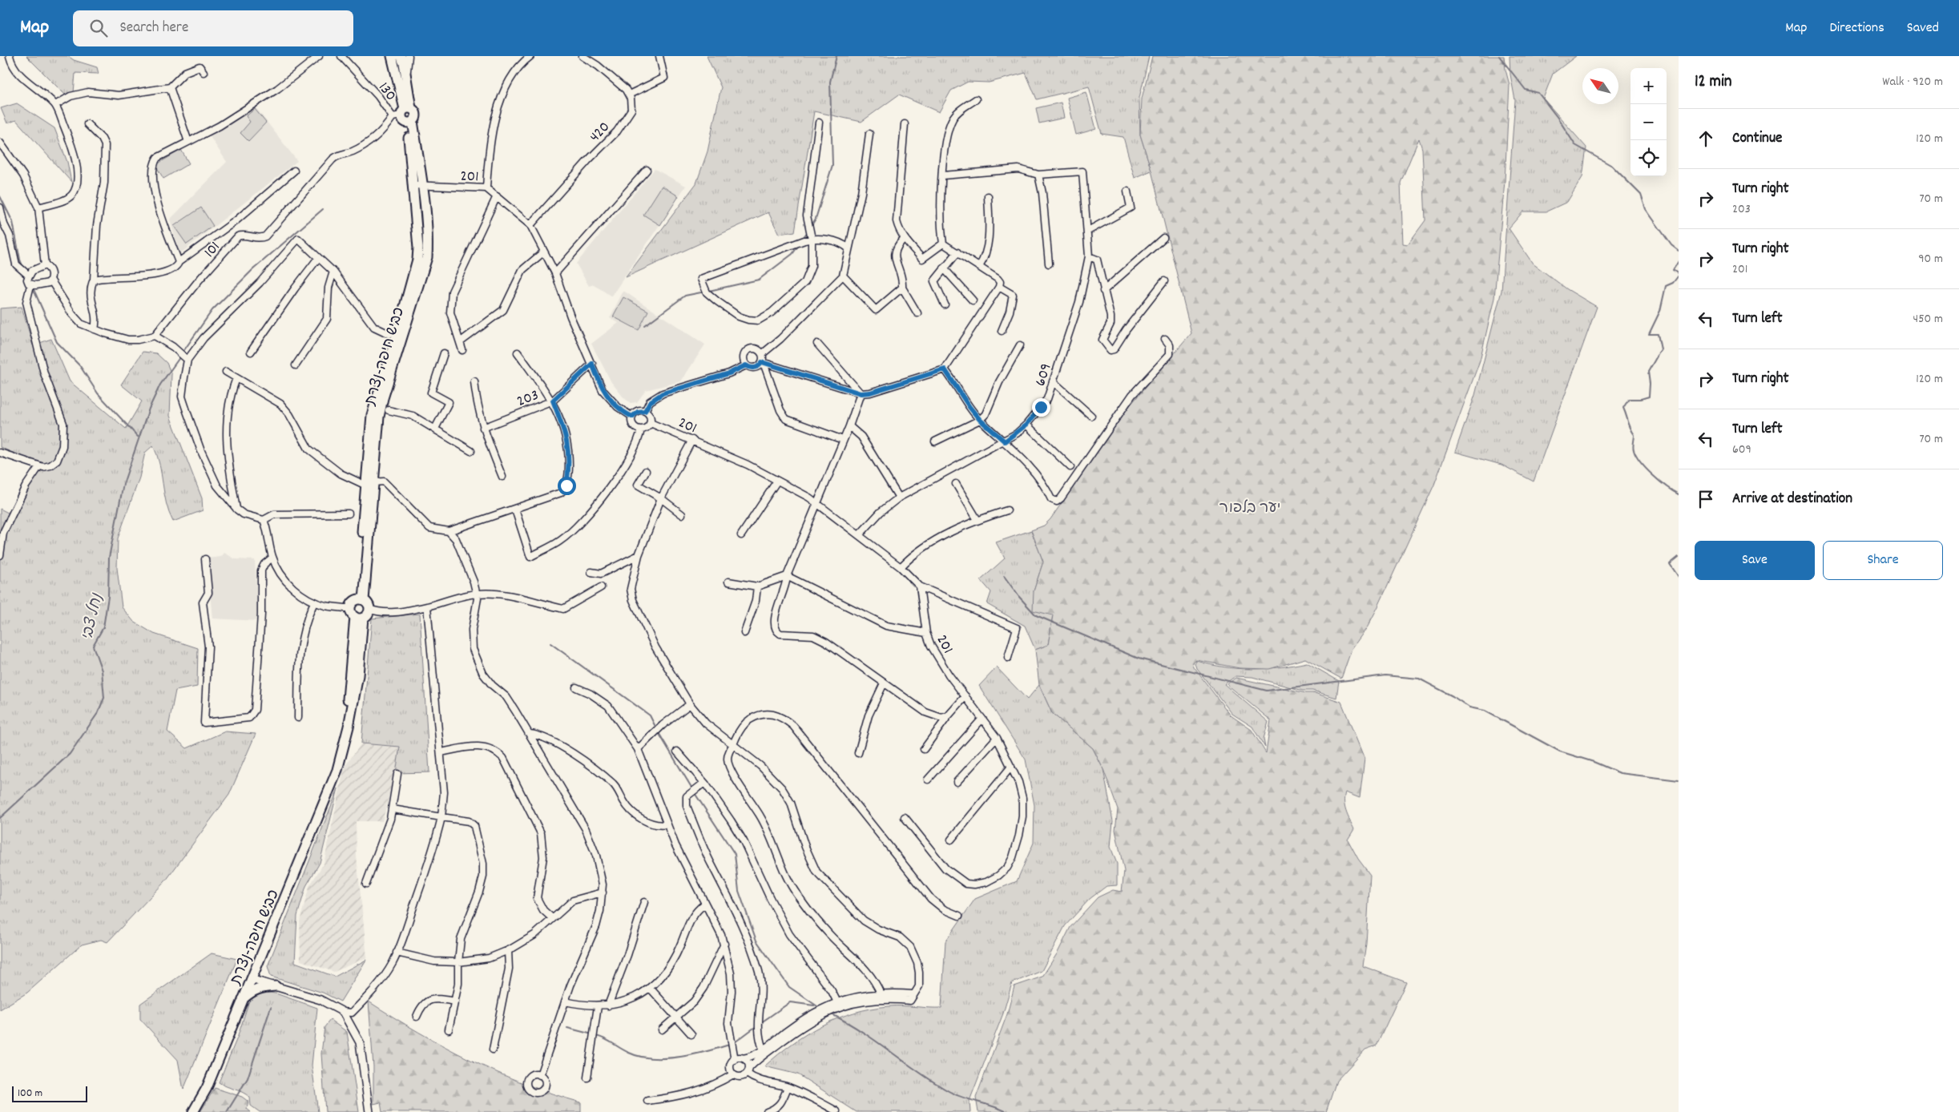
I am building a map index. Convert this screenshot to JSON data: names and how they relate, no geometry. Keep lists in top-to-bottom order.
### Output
{
  "streets": {
    "highway": ["כביש חיפה-נצרת"],
    "street": [
      "130",
      "420",
      "201",
      "101",
      "609",
      "203"
    ]
  },
  "crossings": [
    ["130", "101"],
    ["130", "כביש חיפה-נצרת"],
    ["420", "201"],
    ["201", "כביש חיפה-נצרת"],
    ["201", "609"],
    ["201", "203"],
    ["101", "כביש חיפה-נצרת"]
  ],
  "water": ["נחל צבי"],
  "parks": ["יער בלפור"],
  "scale_bar": "100 m",
  "north": "top left",
  "page": {
    "header": "Map",
    "search": "Search here",
    "nav": ["Map", "Directions", "Saved"],
    "heading": ["12 min", "Walk · 920 m"],
    "map_buttons": ["+", "−"],
    "list": [
      ["Continue", "120 m"],
      ["Turn right", "203", "70 m"],
      ["Turn right", "201", "90 m"],
      ["Turn left", "450 m"],
      ["Turn right", "120 m"],
      ["Turn left", "609", "70 m"],
      "Arrive at destination"
    ],
    "buttons": ["Save", "Share"],
    "scale": "100 m"
  }
}
